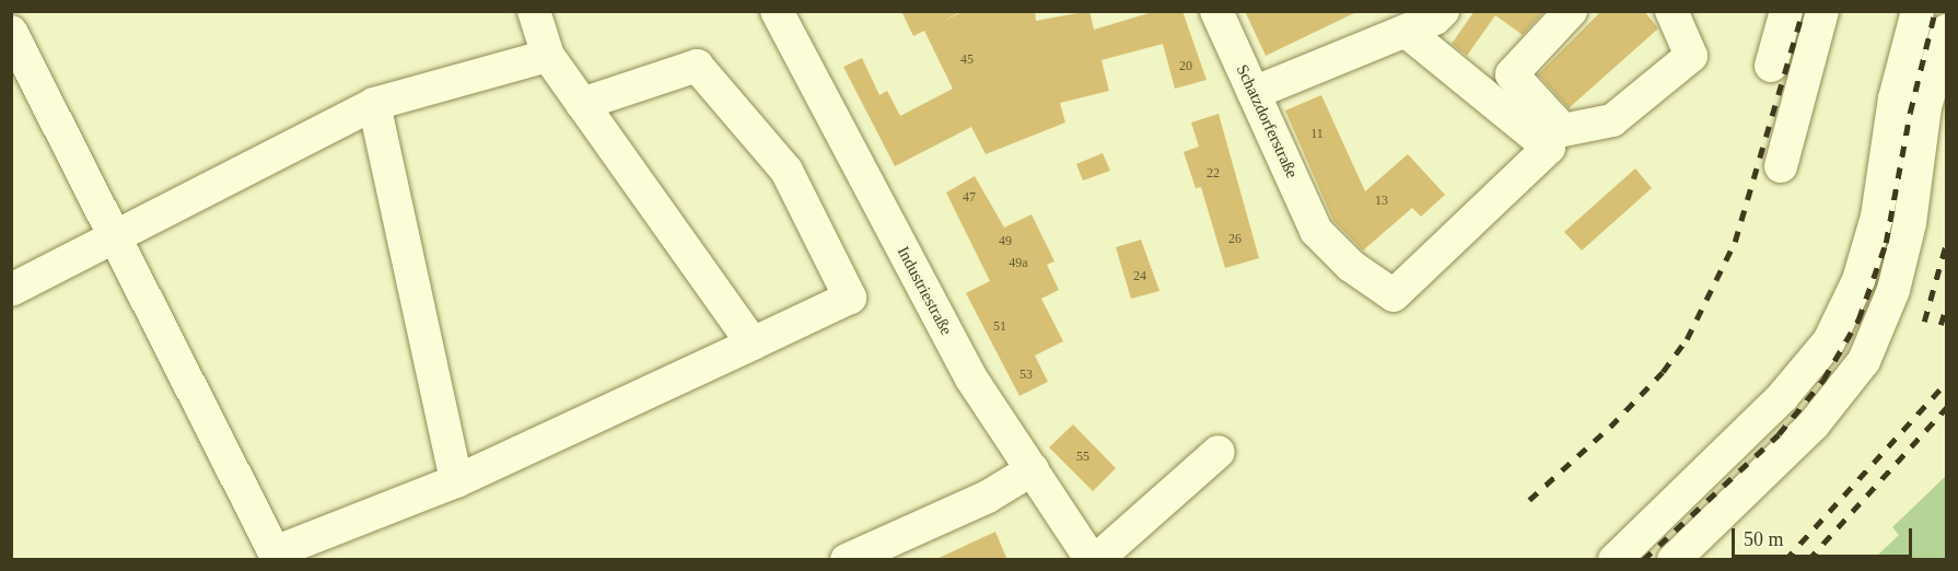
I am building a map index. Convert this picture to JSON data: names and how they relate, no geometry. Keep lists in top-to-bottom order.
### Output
{
  "streets": {
    "street": ["Schatzdorferstraße", "Industriestraße"]
  },
  "house_numbers": [
    "45",
    "20",
    "11",
    "22",
    "47",
    "13",
    "26",
    "49",
    "49a",
    "24",
    "51",
    "53",
    "55"
  ],
  "scale_bar": "50 m"
}
